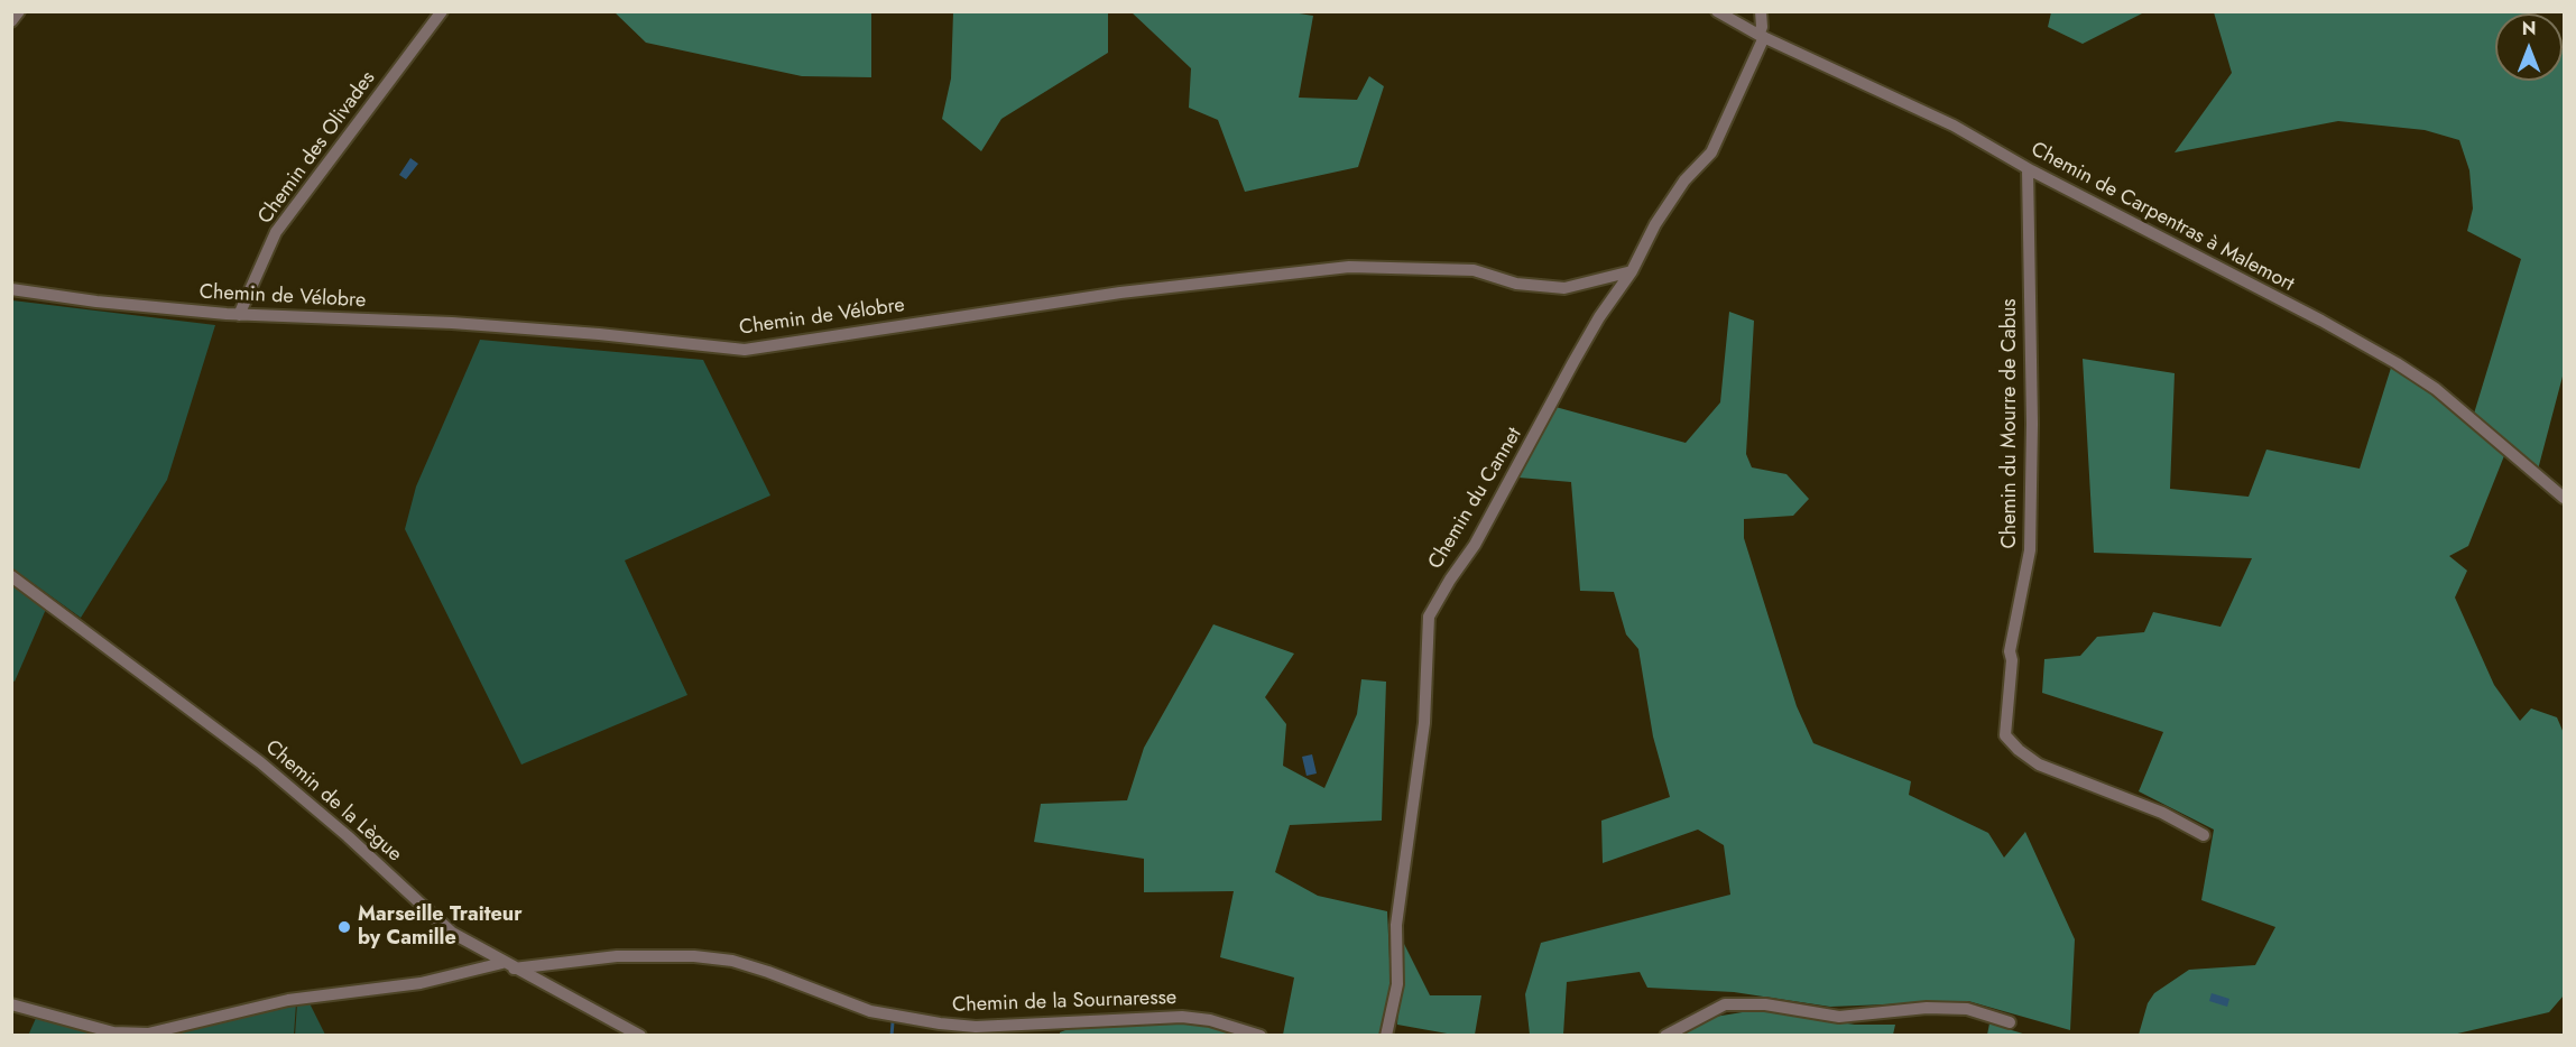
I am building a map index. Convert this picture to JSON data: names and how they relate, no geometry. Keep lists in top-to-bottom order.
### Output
{
  "streets": {
    "street": [
      "Chemin des Olivades",
      "Chemin de Carpentras à Malemort",
      "Chemin de Vélobre",
      "Chemin du Mourre de Cabus",
      "Chemin du Cannet",
      "Chemin de la Lègue",
      "Chemin de la Sournaresse"
    ]
  },
  "crossings": [
    ["Chemin des Olivades", "Chemin de Vélobre"],
    ["Chemin de Carpentras à Malemort", "Chemin du Mourre de Cabus"],
    ["Chemin de Carpentras à Malemort", "Chemin du Cannet"],
    ["Chemin de Vélobre", "Chemin du Cannet"],
    ["Chemin de la Lègue", "Chemin de la Sournaresse"]
  ],
  "places": ["Marseille Traiteur by Camille"],
  "north": "top"
}
